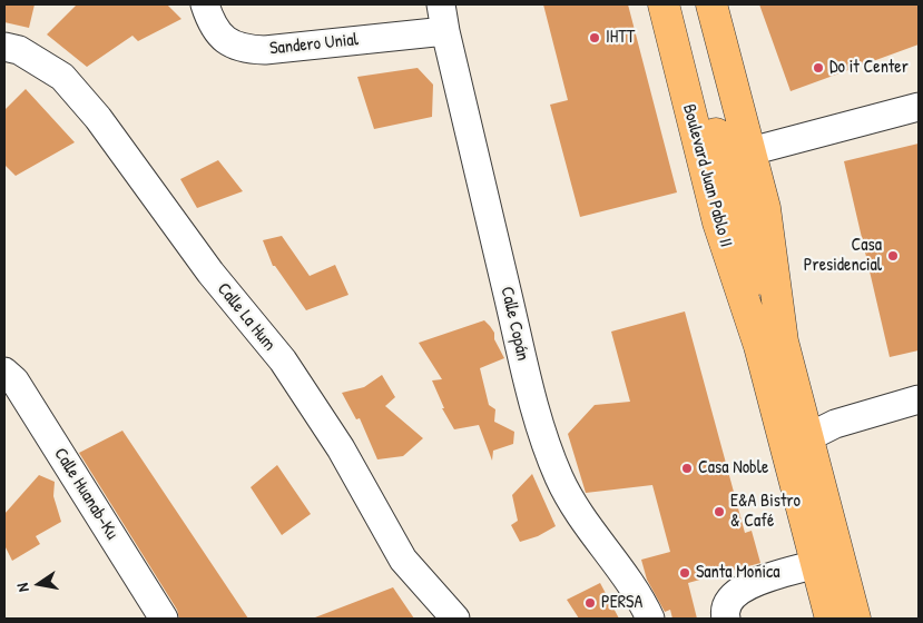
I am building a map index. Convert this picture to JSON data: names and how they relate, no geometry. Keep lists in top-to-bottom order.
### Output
{
  "streets": {
    "main road": ["Boulevard Juan Pablo II"],
    "street": [
      "Sandero Unial",
      "Calle La Hum",
      "Calle Copán",
      "Calle Huanab-Ku"
    ]
  },
  "crossings": [
    ["Sandero Unial", "Calle Copán"]
  ],
  "places": [
    "IHTT",
    "Do it Center",
    "Casa Presidencial",
    "Casa Noble",
    "E&A Bistro & Café",
    "Santa Monica",
    "PERSA"
  ],
  "north": "left"
}
